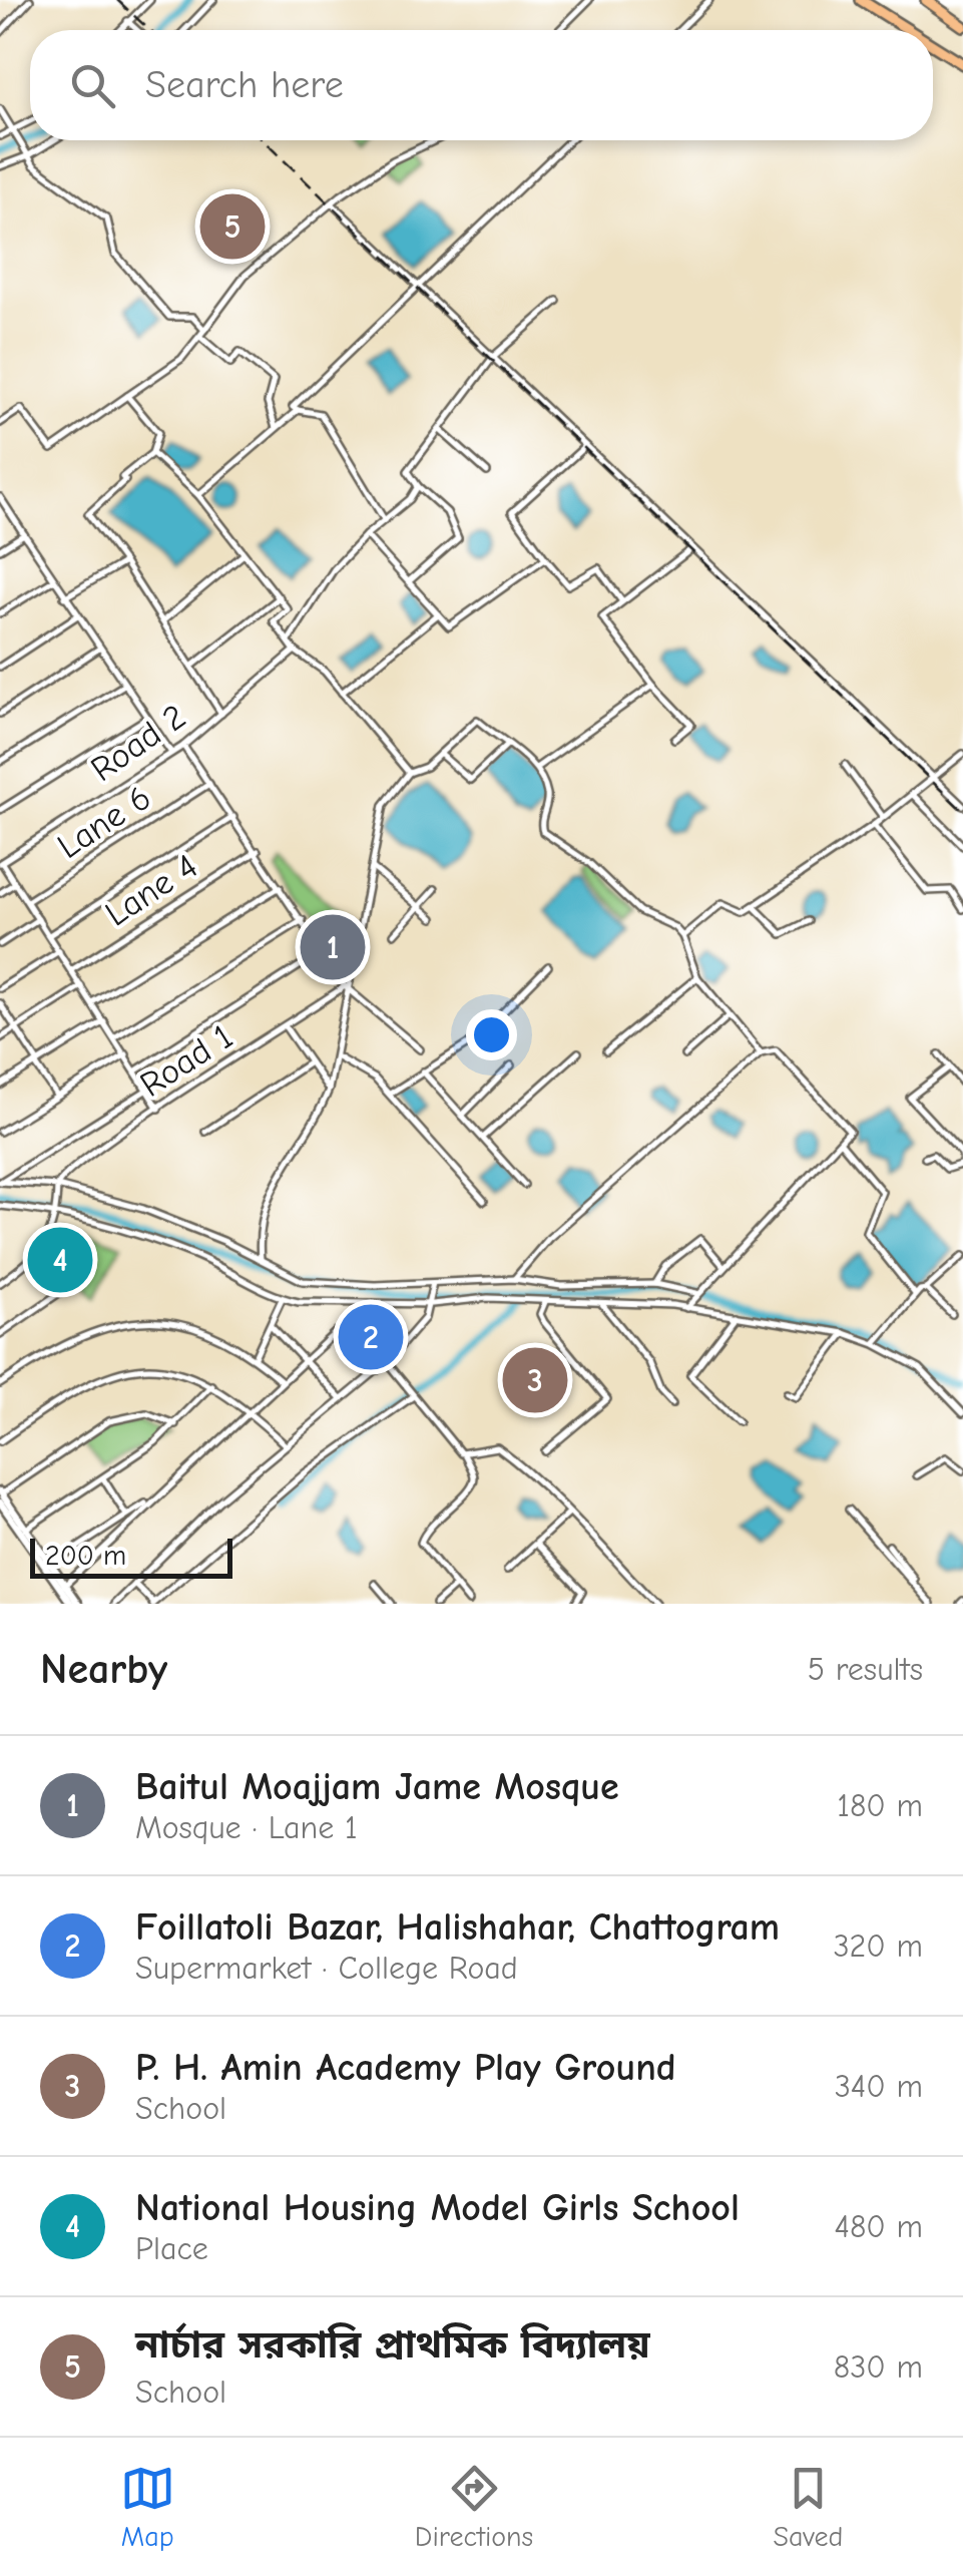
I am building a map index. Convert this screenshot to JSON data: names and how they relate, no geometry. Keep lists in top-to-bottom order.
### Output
{
  "streets": {
    "street": [
      "Road 2",
      "Lane 6",
      "Lane 4",
      "Road 1"
    ]
  },
  "scale_bar": "200 m",
  "page": {
    "search": "Search here",
    "pins": [
      "5",
      "1",
      "4",
      "2",
      "3"
    ],
    "scale": "200 m",
    "heading": ["Nearby", "5 results"],
    "list": [
      {
        "mark": "1",
        "name": "Baitul Moajjam Jame Mosque",
        "note": "Mosque · Lane 1",
        "value": "180 m"
      },
      {
        "mark": "2",
        "name": "Foillatoli Bazar, Halishahar, Chattogram",
        "note": "Supermarket · College Road",
        "value": "320 m"
      },
      {
        "mark": "3",
        "name": "P. H. Amin Academy Play Ground",
        "note": "School",
        "value": "340 m"
      },
      {
        "mark": "4",
        "name": "National Housing Model Girls School",
        "note": "Place",
        "value": "480 m"
      },
      {
        "mark": "5",
        "name": "নার্চার সরকারি প্রাথমিক বিদ্যালয়",
        "note": "School",
        "value": "830 m"
      }
    ],
    "nav": ["Map", "Directions", "Saved"]
  }
}
